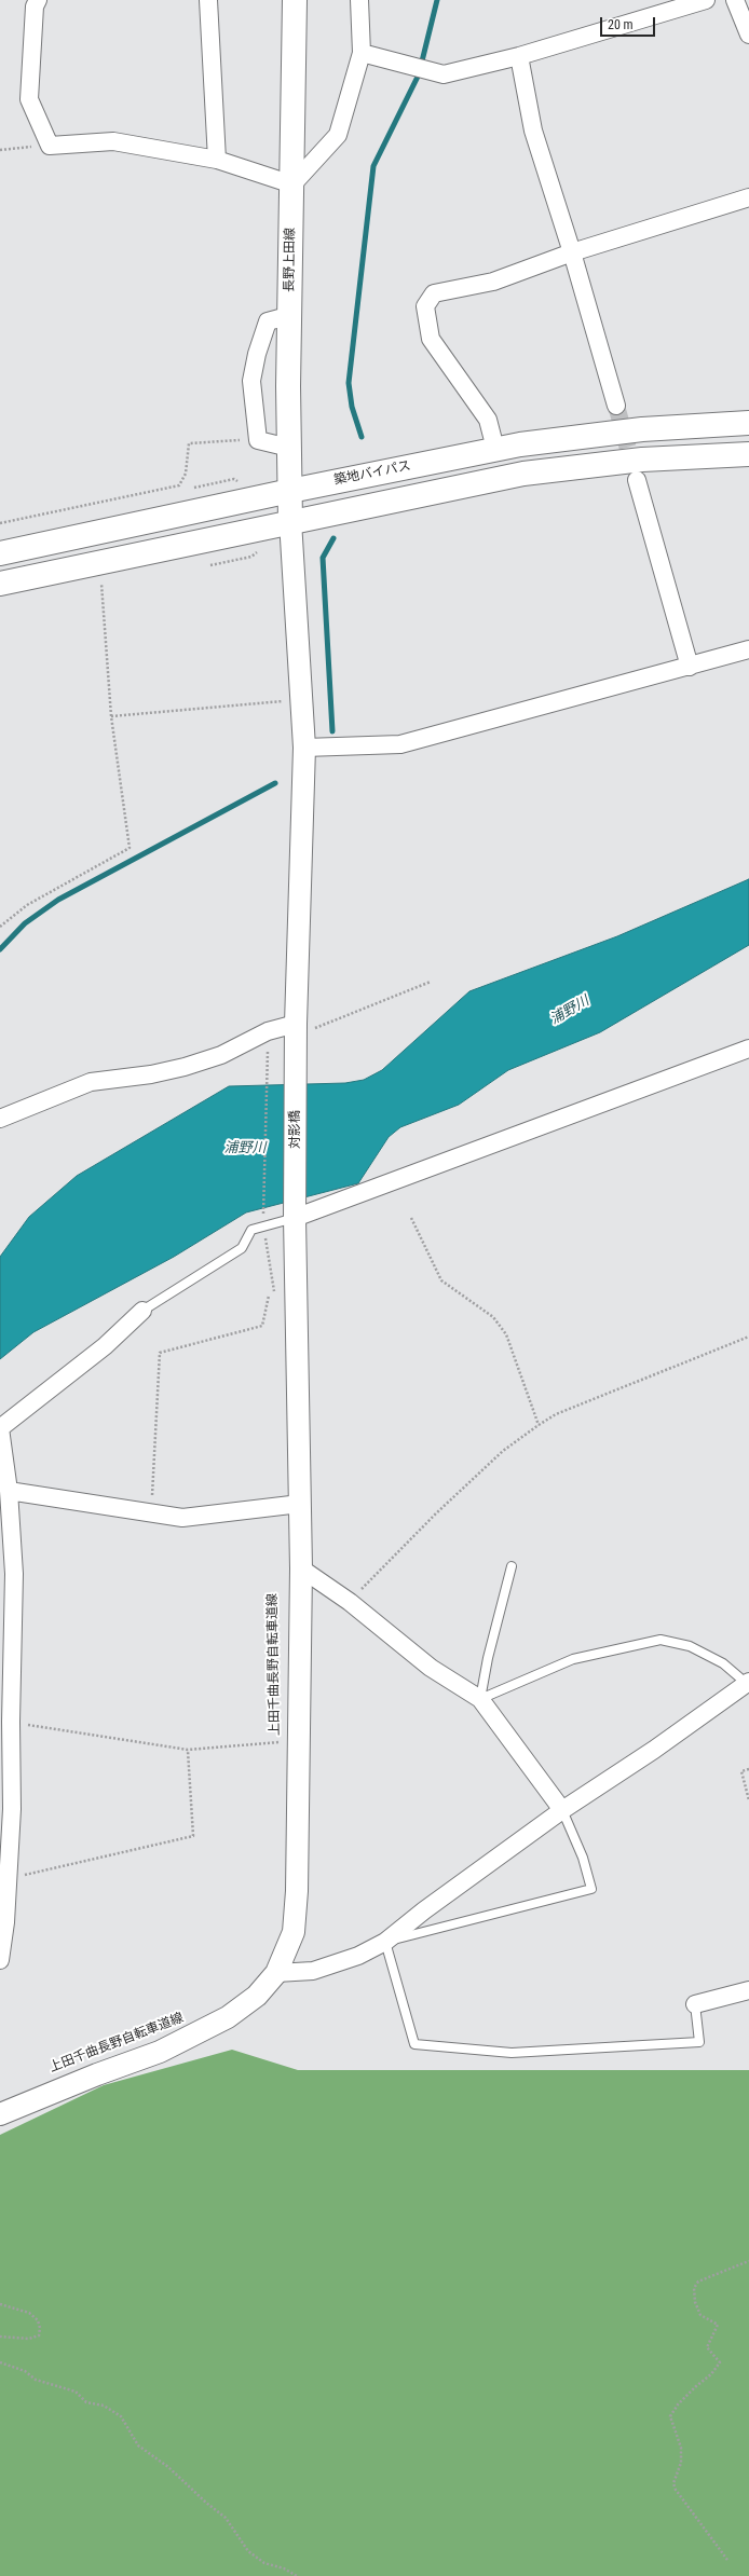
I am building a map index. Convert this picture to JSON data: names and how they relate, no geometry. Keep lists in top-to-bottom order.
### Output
{
  "streets": {
    "main road": ["長野上田線", "築地バイパス"],
    "street": ["対影橋"]
  },
  "crossings": [
    ["長野上田線", "築地バイパス"],
    ["長野上田線", "対影橋"]
  ],
  "water": ["浦野川"],
  "scale_bar": "20 m"
}
